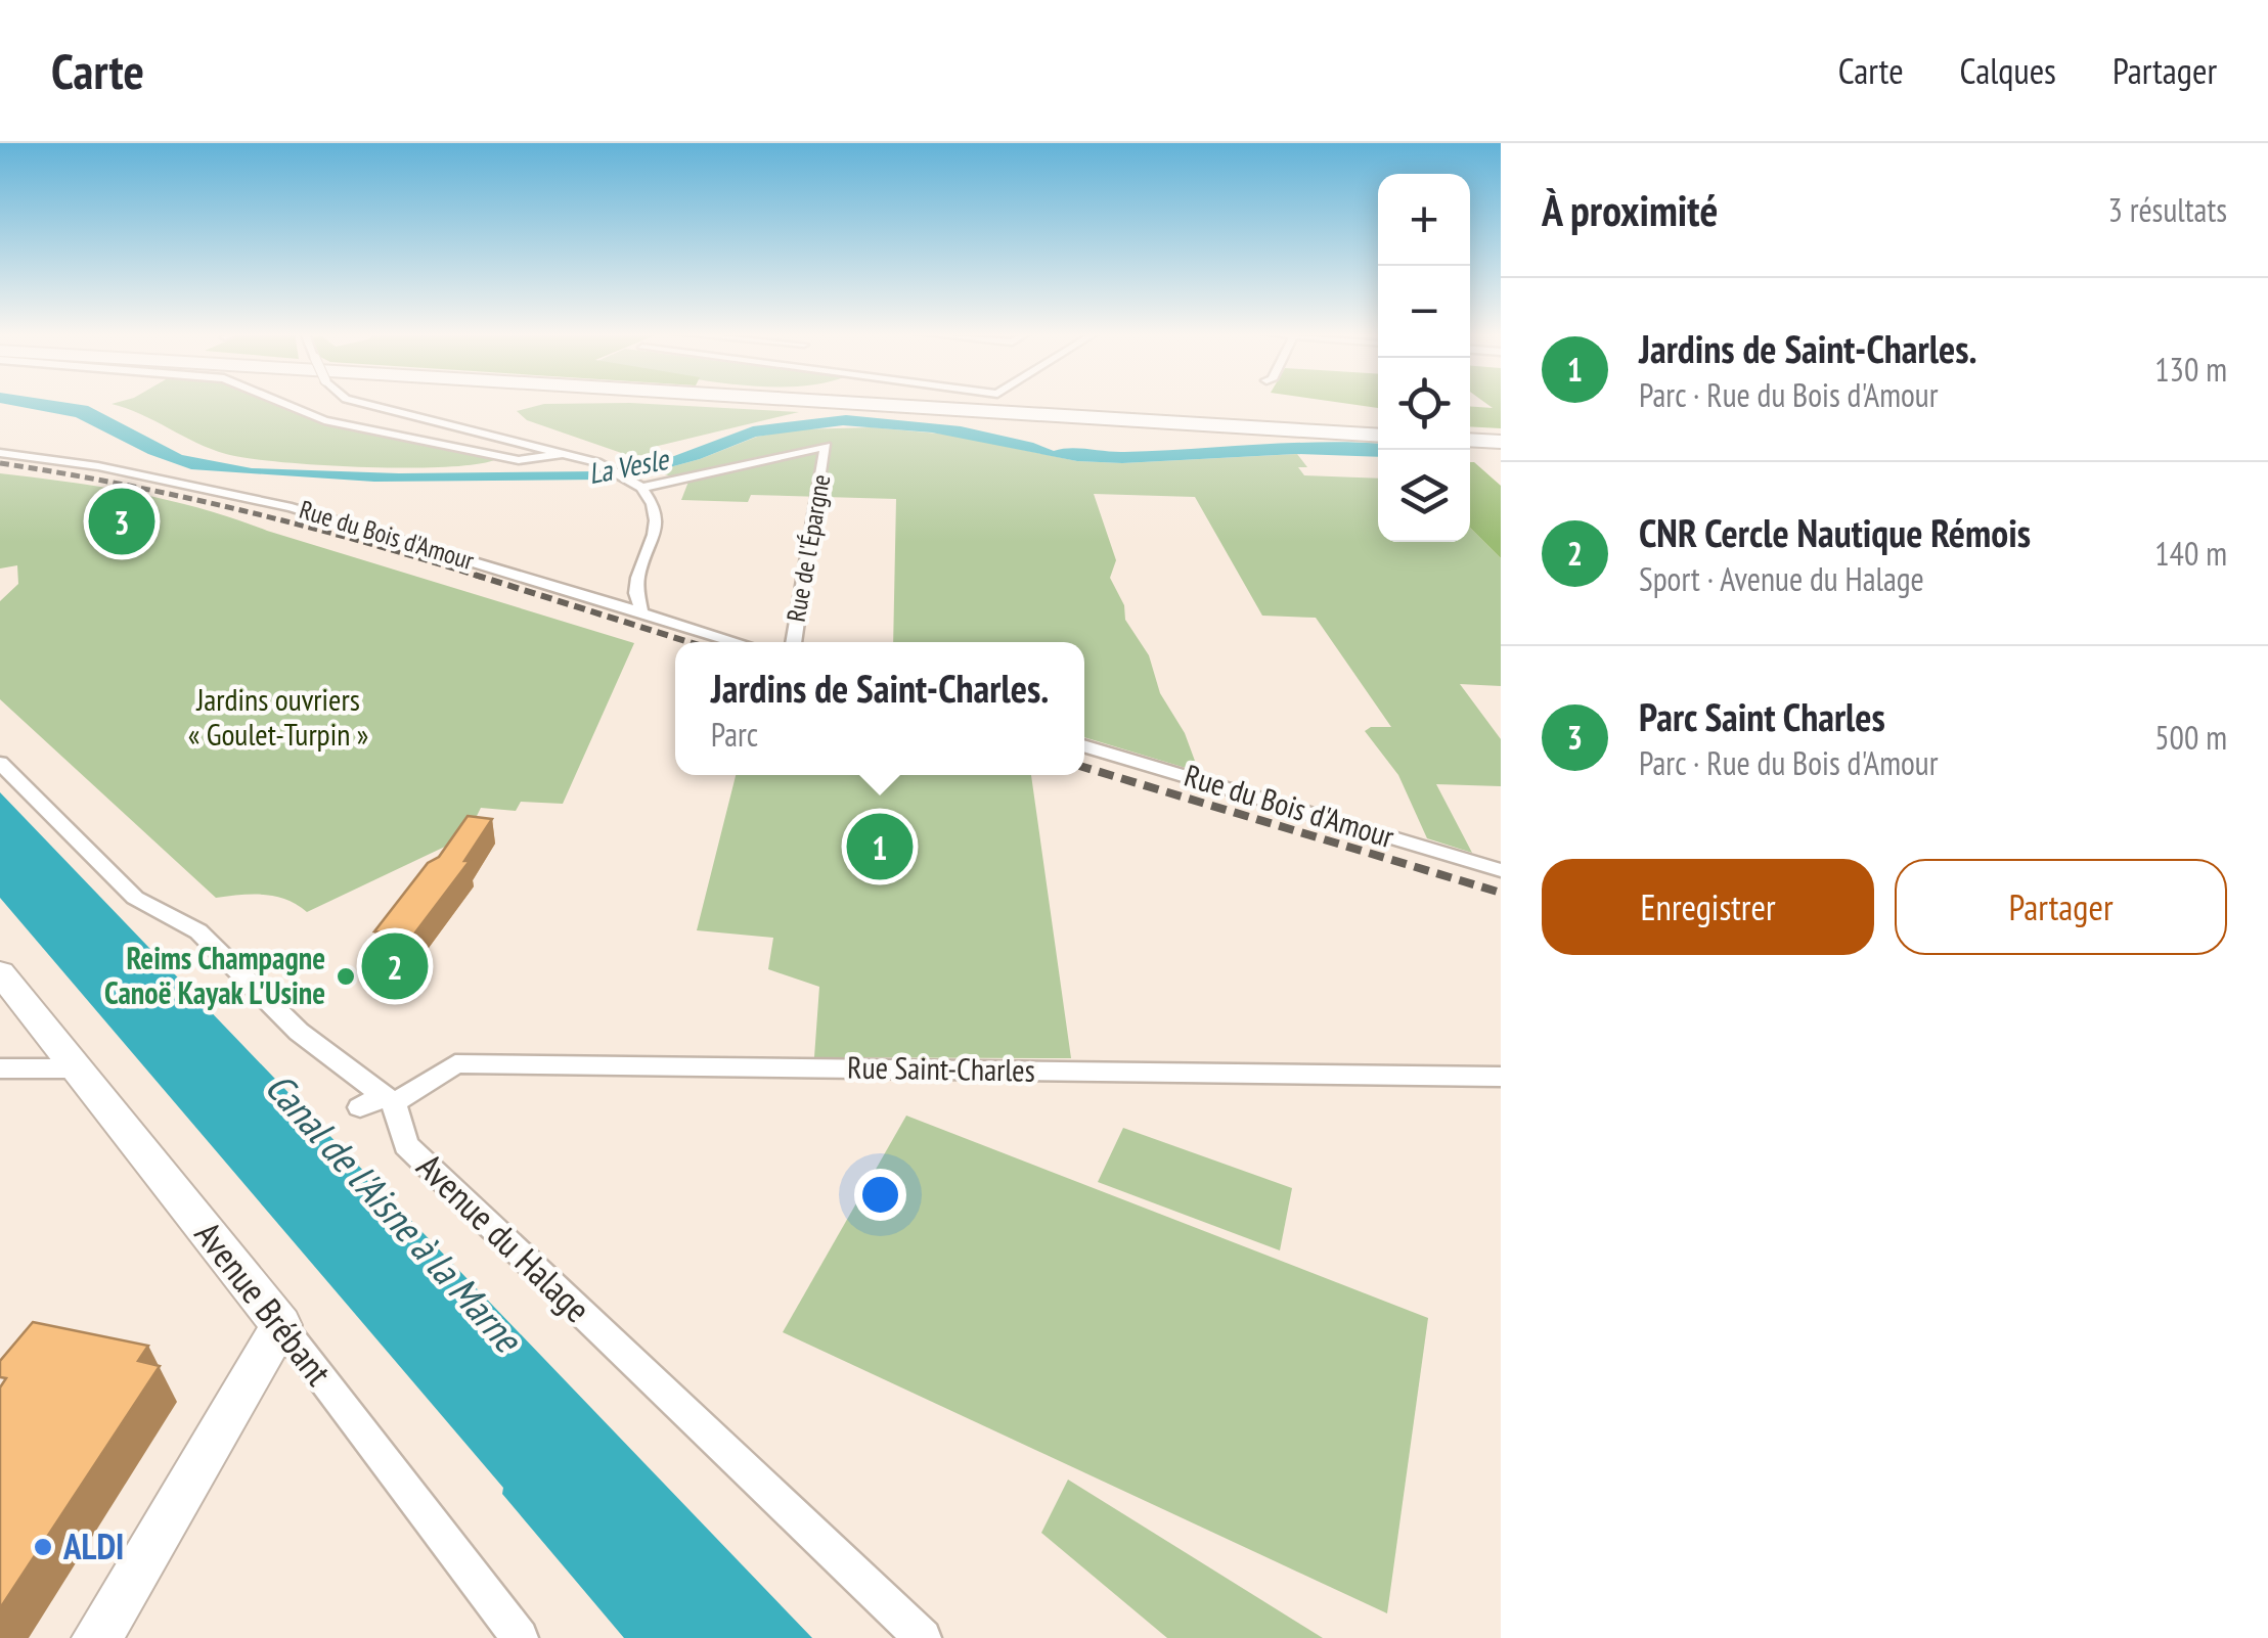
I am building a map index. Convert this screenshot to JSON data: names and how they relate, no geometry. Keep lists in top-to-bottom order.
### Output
{
  "streets": {
    "main road": ["Avenue Brébant"],
    "street": [
      "Rue du Bois d'Amour",
      "Rue de l'Épargne",
      "Rue Saint-Charles",
      "Avenue du Halage"
    ]
  },
  "crossings": [
    ["Rue Saint-Charles", "Avenue du Halage"]
  ],
  "water": ["La Vesle", "Canal de l'Aisne à la Marne"],
  "parks": ["Jardins ouvriers « Goulet-Turpin »"],
  "places": ["Reims Champagne Canoë Kayak L'Usine", "ALDI"],
  "page": {
    "header": "Carte",
    "nav": ["Carte", "Calques", "Partager"],
    "heading": ["À proximité", "3 résultats"],
    "map_buttons": ["+", "−"],
    "list": [
      {
        "mark": "1",
        "name": "Jardins de Saint-Charles.",
        "note": "Parc · Rue du Bois d'Amour",
        "value": "130 m"
      },
      {
        "mark": "2",
        "name": "CNR Cercle Nautique Rémois",
        "note": "Sport · Avenue du Halage",
        "value": "140 m"
      },
      {
        "mark": "3",
        "name": "Parc Saint Charles",
        "note": "Parc · Rue du Bois d'Amour",
        "value": "500 m"
      }
    ],
    "pins": ["3", "1", "2"],
    "popup": ["Jardins de Saint-Charles.", "Parc"],
    "buttons": ["Enregistrer", "Partager"]
  }
}
